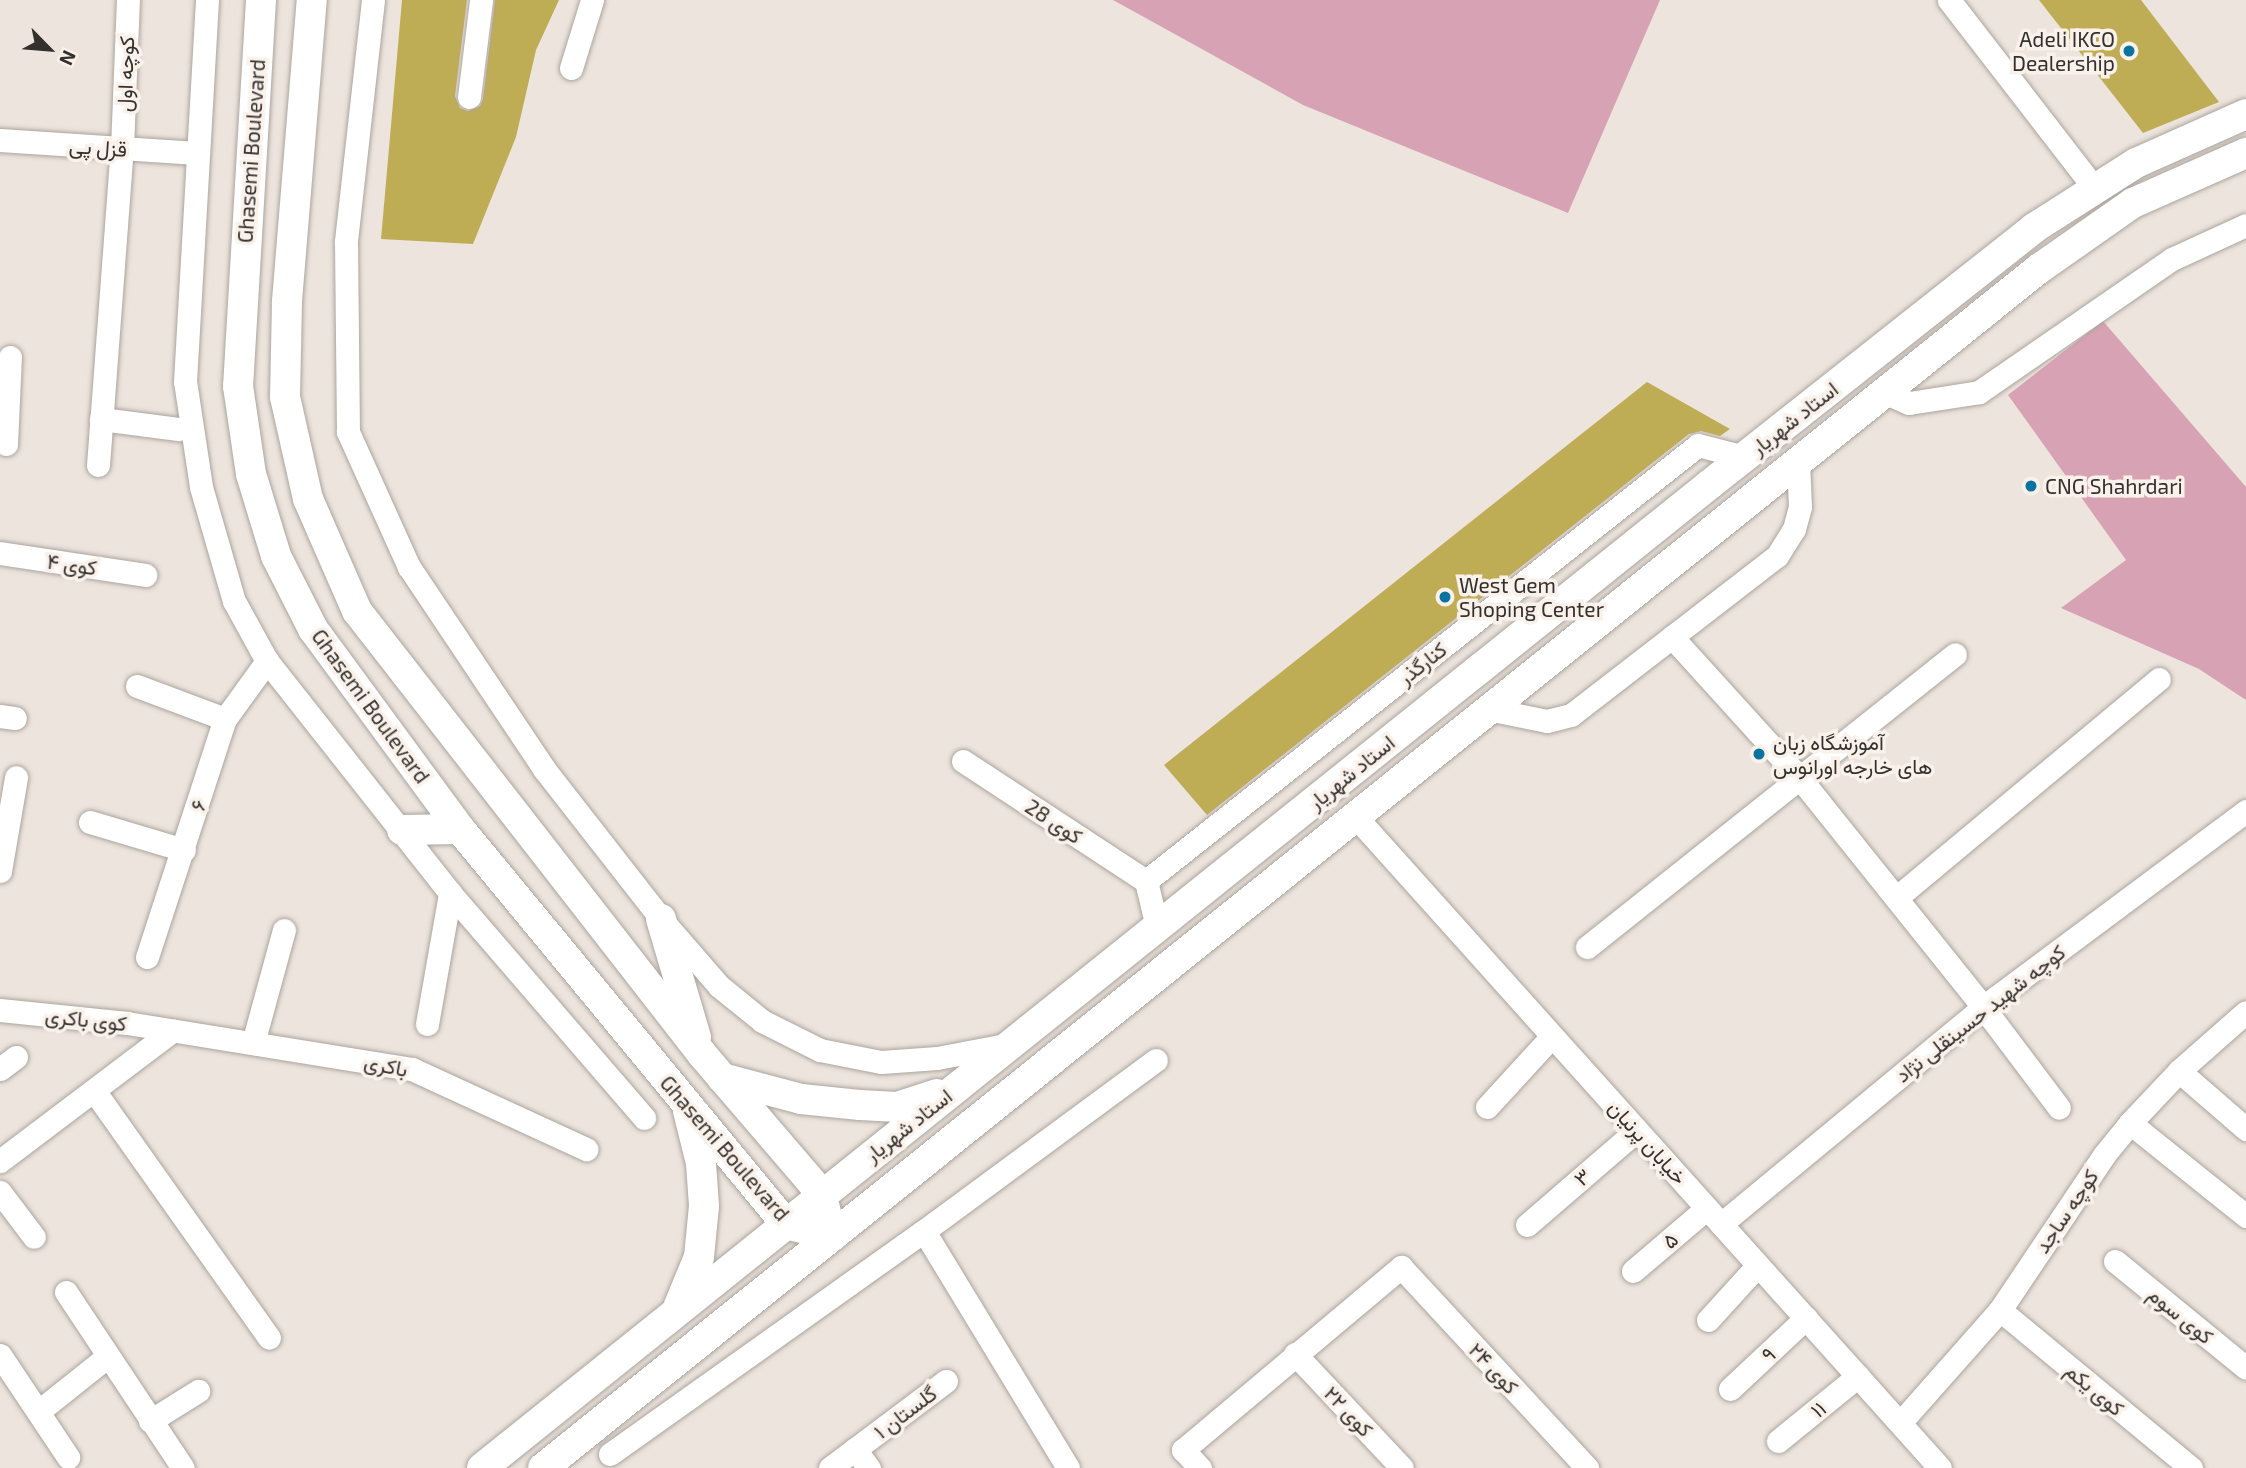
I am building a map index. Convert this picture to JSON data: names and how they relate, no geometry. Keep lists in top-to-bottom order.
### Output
{
  "streets": {
    "main road": ["Ghasemi Boulevard", "استاد شهریار"],
    "street": [
      "کوچه اول",
      "قزل پی",
      "کوی ۴",
      "کنارگذر",
      "۶",
      "کوی 28",
      "کوچه شهید حسینقلی نژاد",
      "کوی باکری",
      "باکری",
      "خیابان پرنیان",
      "۳",
      "کوچه ساجد",
      "۵",
      "کوی سوم",
      "۹",
      "کوی ۲۴",
      "کوی یکم",
      "۱۱",
      "کوی ۲۲",
      "۱ گلستان"
    ]
  },
  "crossings": [
    ["کوچه اول", "قزل پی"],
    ["Ghasemi Boulevard", "استاد شهریار"],
    ["استاد شهریار", "کنارگذر"],
    ["استاد شهریار", "خیابان پرنیان"],
    ["کنارگذر", "کوی 28"],
    ["کوچه شهید حسینقلی نژاد", "خیابان پرنیان"],
    ["کوچه شهید حسینقلی نژاد", "۵"],
    ["کوی باکری", "باکری"],
    ["خیابان پرنیان", "۳"],
    ["خیابان پرنیان", "کوچه ساجد"],
    ["خیابان پرنیان", "۵"],
    ["خیابان پرنیان", "۹"],
    ["خیابان پرنیان", "۱۱"],
    ["کوچه ساجد", "کوی یکم"],
    ["کوی ۲۴", "کوی ۲۲"]
  ],
  "places": [
    "Adeli IKCO Dealership",
    "CNG Shahrdari",
    "West Gem Shoping Center",
    "آموزشگاه زبان های خارجه اورانوس"
  ],
  "north": "bottom right"
}
